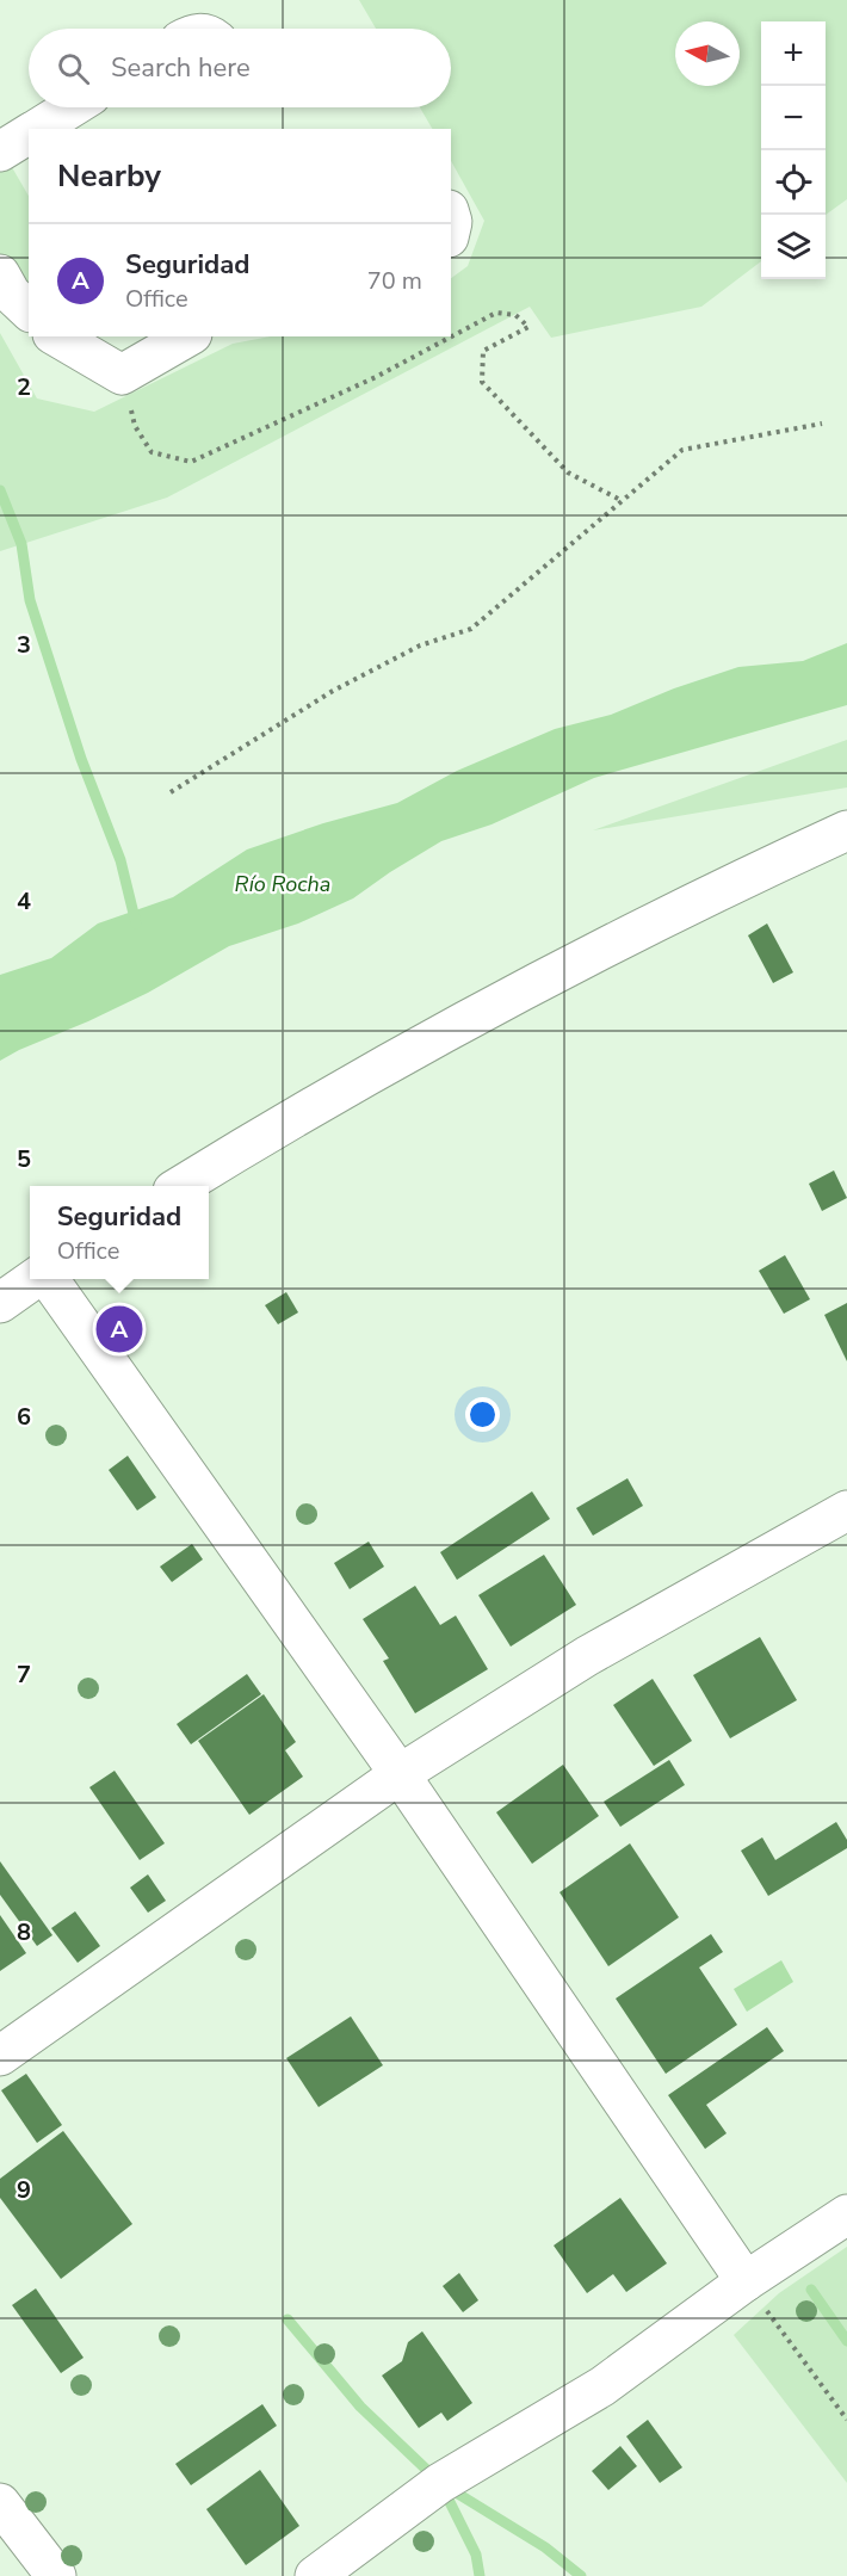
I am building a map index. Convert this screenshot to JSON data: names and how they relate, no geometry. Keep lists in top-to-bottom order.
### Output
{
  "water": ["Río Rocha"],
  "north": "left",
  "page": {
    "map_buttons": ["+", "−"],
    "search": "Search here",
    "heading": "Nearby",
    "list": [
      {
        "mark": "A",
        "name": "Seguridad",
        "note": "Office",
        "value": "70 m"
      }
    ],
    "popup": ["Seguridad", "Office"],
    "pins": "A"
  },
  "grid": {
    "rows": [
      "2",
      "3",
      "4",
      "5",
      "6",
      "7",
      "8",
      "9"
    ]
  }
}
